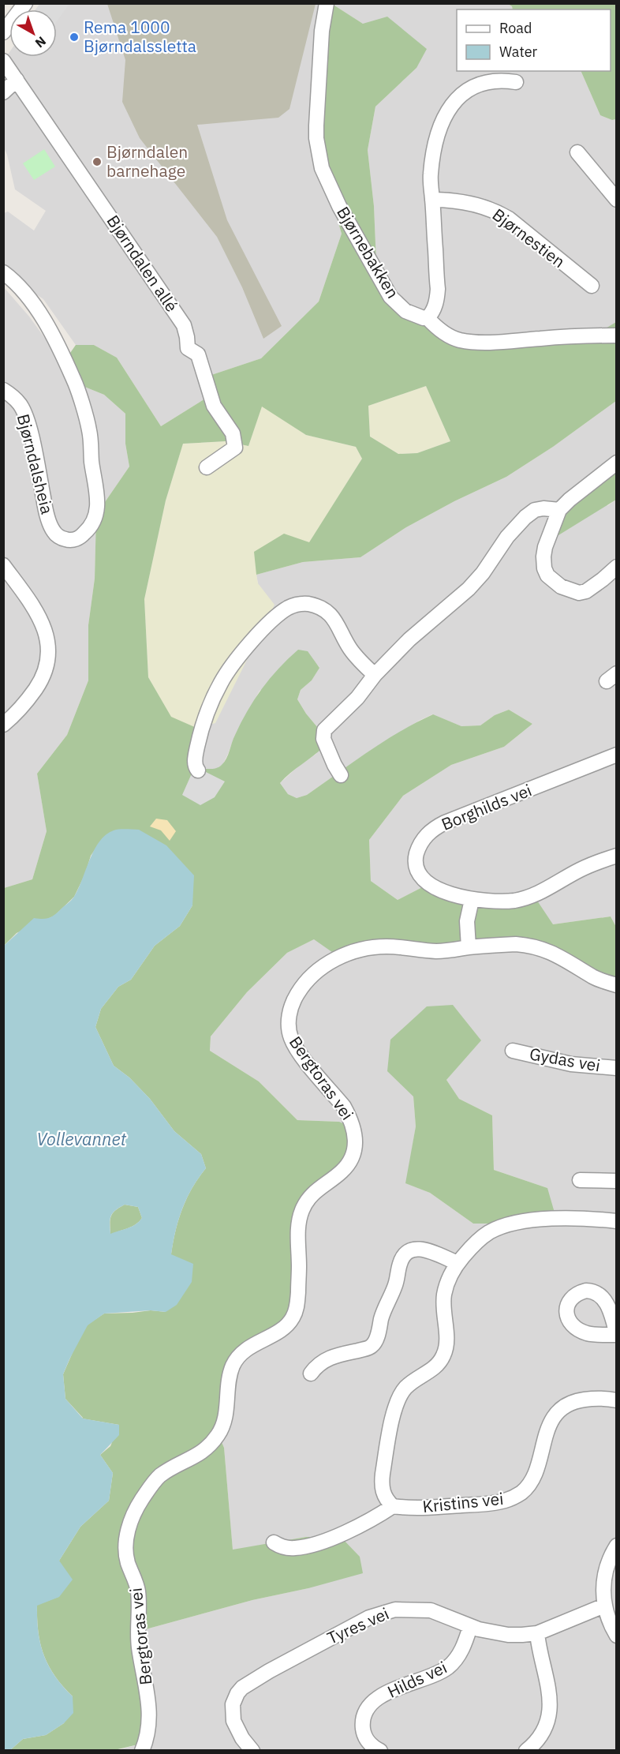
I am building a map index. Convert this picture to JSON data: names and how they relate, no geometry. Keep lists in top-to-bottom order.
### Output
{
  "streets": {
    "street": [
      "Bjørnestien",
      "Bjørnebakken",
      "Bjørndalen allé",
      "Bjørndalsheia",
      "Borghilds vei",
      "Gydas vei",
      "Bergtoras vei",
      "Kristins vei",
      "Tyres vei",
      "Hilds vei"
    ]
  },
  "crossings": [
    ["Tyres vei", "Hilds vei"]
  ],
  "water": ["Vollevannet"],
  "places": ["Rema 1000 Bjørndalssletta", "Bjørndalen barnehage"],
  "legend": ["Road", "Water"],
  "north": "bottom right"
}
